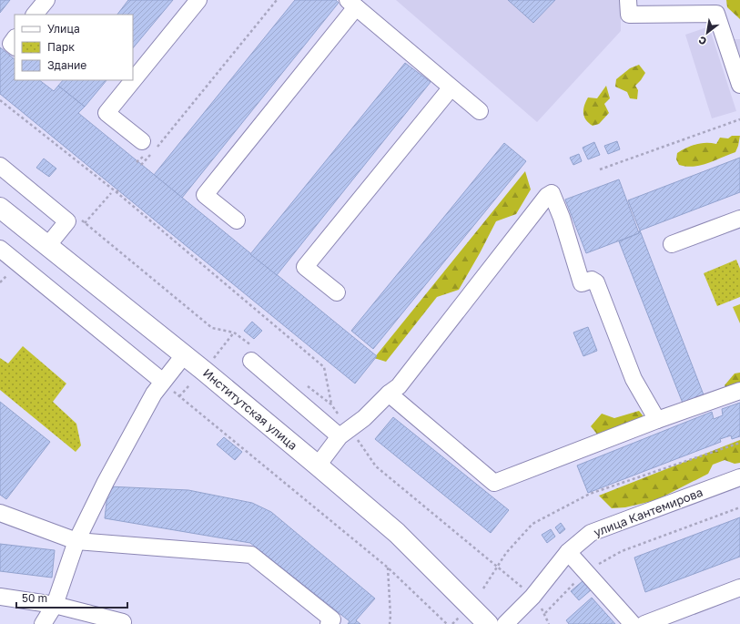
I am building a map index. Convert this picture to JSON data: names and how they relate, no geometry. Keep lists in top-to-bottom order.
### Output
{
  "streets": {
    "main road": ["Институтская улица"],
    "street": ["улица Кантемирова"]
  },
  "legend": ["Улица", "Парк", "Здание"],
  "scale_bar": "50 m",
  "north": "bottom left"
}
